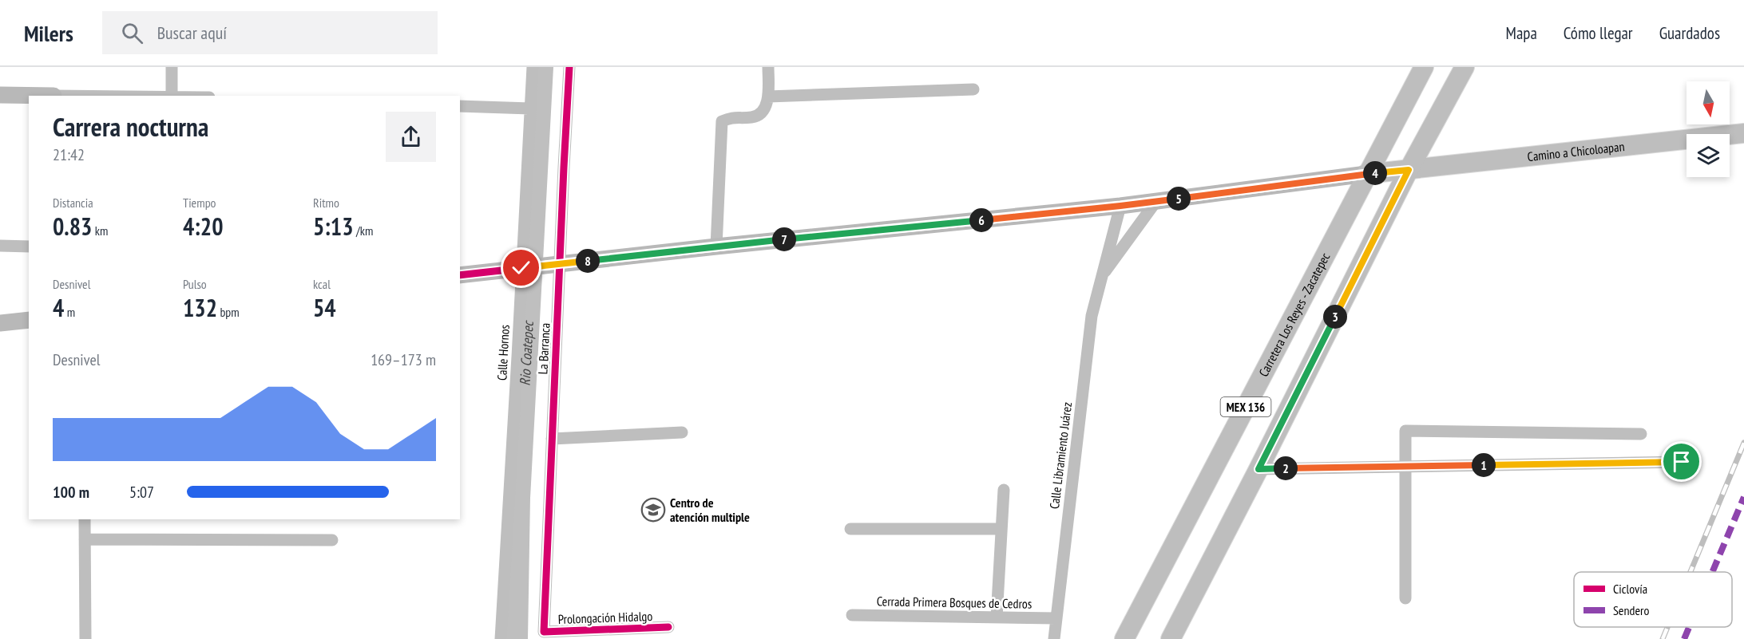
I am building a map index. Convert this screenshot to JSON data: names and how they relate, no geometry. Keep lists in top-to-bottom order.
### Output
{
  "streets": {
    "main road": ["Camino a Chicoloapan", "Carretera Los Reyes - Zacatepec", "MEX 136"],
    "street": [
      "La Barranca",
      "Calle Hornos",
      "Calle Libramiento Juárez",
      "Cerrada Primera Bosques de Cedros",
      "Prolongación Hidalgo"
    ]
  },
  "crossings": [
    ["Camino a Chicoloapan", "Carretera Los Reyes - Zacatepec"],
    ["Camino a Chicoloapan", "MEX 136"],
    ["La Barranca", "Prolongación Hidalgo"],
    ["Calle Libramiento Juárez", "Cerrada Primera Bosques de Cedros"]
  ],
  "water": ["Rio Coatepec"],
  "places": {
    "school or university": ["Centro de atención multiple"]
  },
  "legend": ["Ciclovía", "Sendero"],
  "north": "bottom",
  "page": {
    "header": "Milers",
    "search": "Buscar aquí",
    "nav": ["Mapa", "Cómo llegar", "Guardados"],
    "heading": ["Carrera nocturna", "21:42"],
    "pins": [
      "4",
      "5",
      "6",
      "7",
      "8",
      "3",
      "1",
      "2"
    ],
    "stats": [
      ["Distancia", "0.83 km"],
      ["Tiempo", "4:20"],
      ["Ritmo", "5:13 /km"],
      ["Desnivel", "4 m"],
      ["Pulso", "132 bpm"],
      ["kcal", "54"]
    ],
    "chart": ["Desnivel", "169–173 m"],
    "list": [
      {
        "name": "100 m",
        "note": "5:07"
      }
    ]
  }
}
